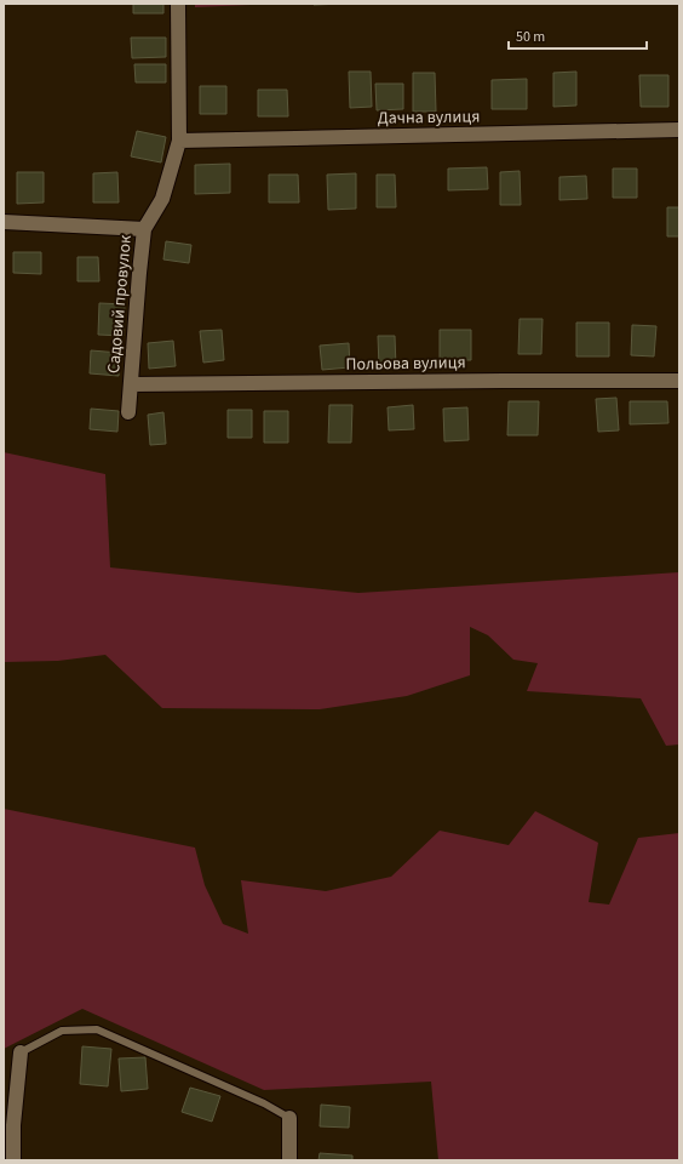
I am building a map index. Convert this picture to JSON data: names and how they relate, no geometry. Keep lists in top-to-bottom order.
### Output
{
  "streets": {
    "street": ["Дачна вулиця", "Садовий провулок", "Польова вулиця"]
  },
  "crossings": [
    ["Дачна вулиця", "Садовий провулок"],
    ["Садовий провулок", "Польова вулиця"]
  ],
  "scale_bar": "50 m"
}
